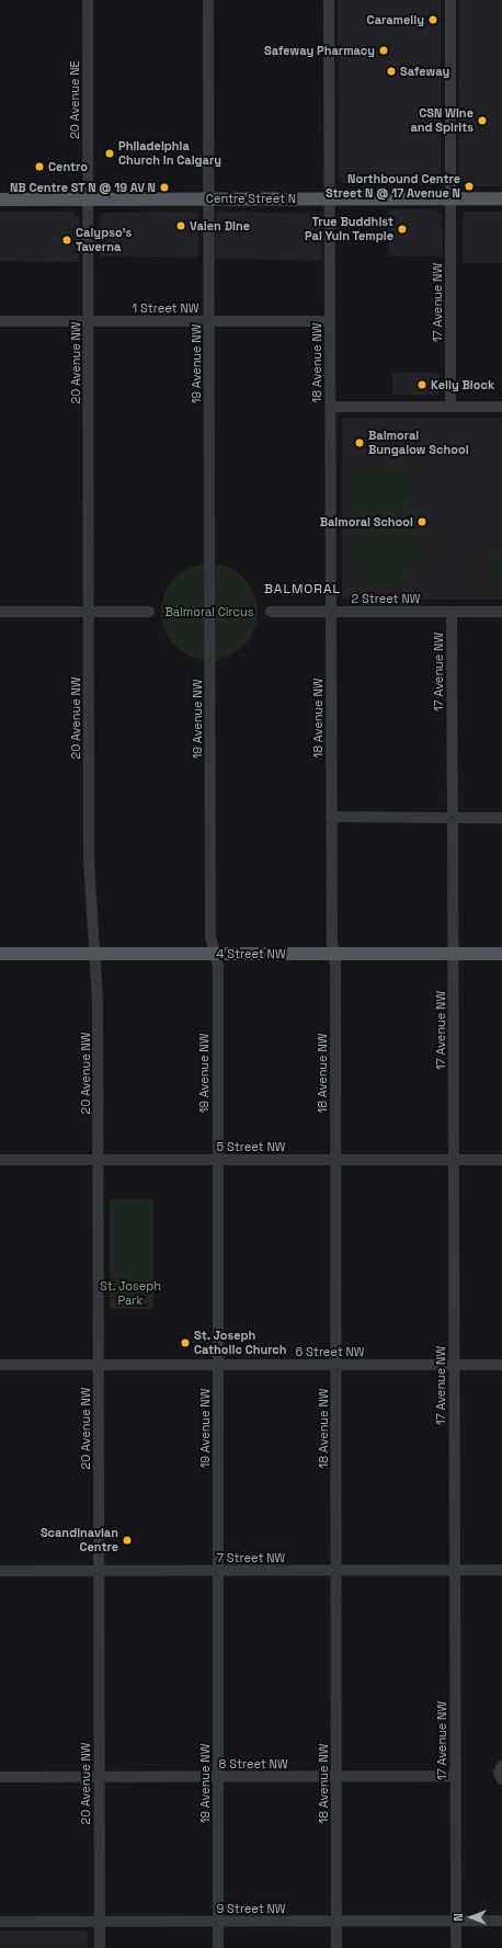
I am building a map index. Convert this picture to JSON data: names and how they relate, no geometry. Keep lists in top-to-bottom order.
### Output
{
  "streets": {
    "main road": ["Centre Street N", "4 Street NW"],
    "street": [
      "20 Avenue NE",
      "17 Avenue NW",
      "1 Street NW",
      "20 Avenue NW",
      "18 Avenue NW",
      "19 Avenue NW",
      "2 Street NW",
      "5 Street NW",
      "6 Street NW",
      "7 Street NW",
      "8 Street NW",
      "9 Street NW"
    ]
  },
  "crossings": [
    ["20 Avenue NE", "Centre Street N"],
    ["20 Avenue NE", "20 Avenue NW"],
    ["Centre Street N", "17 Avenue NW"],
    ["Centre Street N", "20 Avenue NW"],
    ["Centre Street N", "18 Avenue NW"],
    ["Centre Street N", "19 Avenue NW"],
    ["17 Avenue NW", "2 Street NW"],
    ["17 Avenue NW", "4 Street NW"],
    ["17 Avenue NW", "5 Street NW"],
    ["17 Avenue NW", "6 Street NW"],
    ["17 Avenue NW", "7 Street NW"],
    ["17 Avenue NW", "8 Street NW"],
    ["17 Avenue NW", "9 Street NW"],
    ["1 Street NW", "20 Avenue NW"],
    ["1 Street NW", "18 Avenue NW"],
    ["1 Street NW", "19 Avenue NW"],
    ["20 Avenue NW", "4 Street NW"],
    ["20 Avenue NW", "5 Street NW"],
    ["20 Avenue NW", "6 Street NW"],
    ["20 Avenue NW", "7 Street NW"],
    ["20 Avenue NW", "8 Street NW"],
    ["20 Avenue NW", "9 Street NW"],
    ["18 Avenue NW", "2 Street NW"],
    ["18 Avenue NW", "4 Street NW"],
    ["18 Avenue NW", "5 Street NW"],
    ["18 Avenue NW", "6 Street NW"],
    ["18 Avenue NW", "7 Street NW"],
    ["18 Avenue NW", "8 Street NW"],
    ["18 Avenue NW", "9 Street NW"],
    ["19 Avenue NW", "4 Street NW"],
    ["19 Avenue NW", "5 Street NW"],
    ["19 Avenue NW", "6 Street NW"],
    ["19 Avenue NW", "7 Street NW"],
    ["19 Avenue NW", "8 Street NW"],
    ["19 Avenue NW", "9 Street NW"]
  ],
  "districts": ["BALMORAL"],
  "parks": ["Balmoral Circus", "St. Joseph Park"],
  "places": [
    "Caramelly",
    "Safeway Pharmacy",
    "Safeway",
    "CSN Wine and Spirits",
    "Philadelphia Church in Calgary",
    "Centro",
    "Northbound Centre Street N @ 17 Avenue N",
    "NB Centre ST N @ 19 AV N",
    "Valen Dine",
    "True Buddhist Pai Yuin Temple",
    "Calypso's Taverna",
    "Kelly Block",
    "Balmoral Bungalow School",
    "Balmoral School",
    "St. Joseph Catholic Church",
    "Scandinavian Centre"
  ],
  "north": "left"
}
